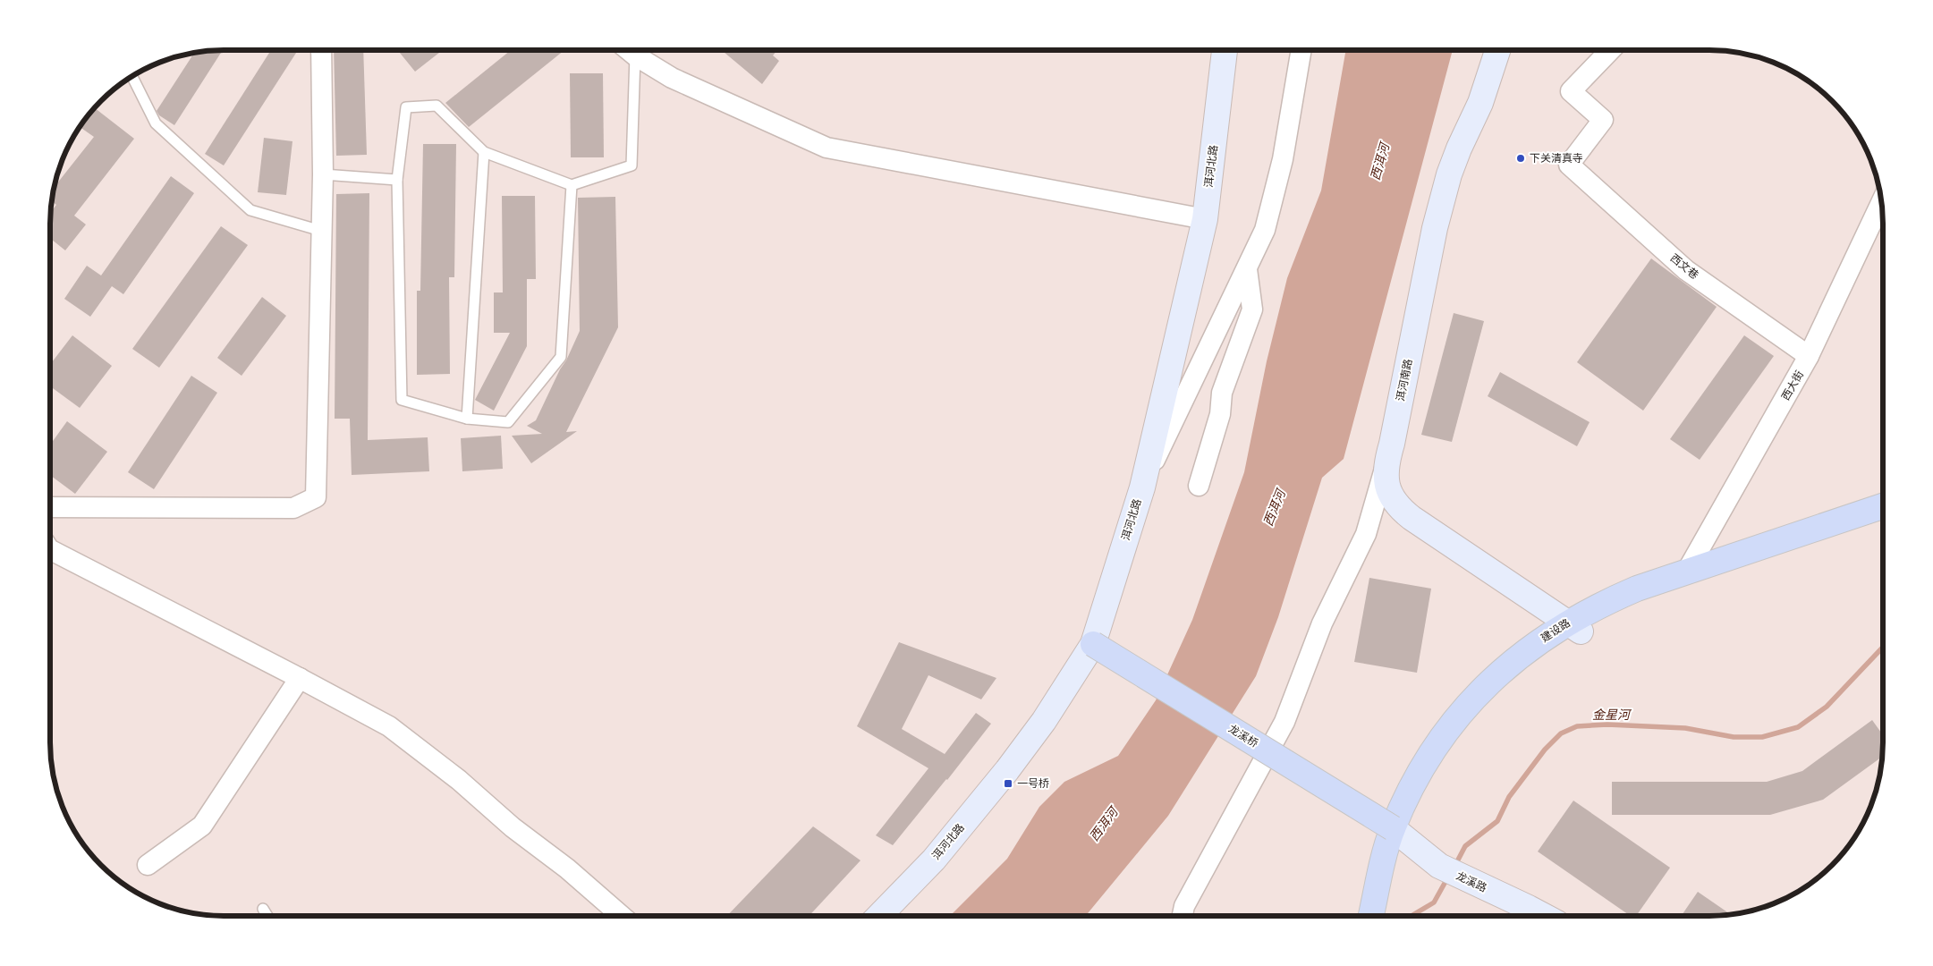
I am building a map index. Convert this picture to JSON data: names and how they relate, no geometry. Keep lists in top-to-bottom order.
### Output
{
  "streets": {
    "main road": ["建设路", "龙溪桥"],
    "street": [
      "洱河北路",
      "西文巷",
      "洱河南路",
      "西大街",
      "龙溪路"
    ]
  },
  "crossings": [
    ["洱河北路", "龙溪桥"],
    ["西文巷", "西大街"],
    ["洱河南路", "建设路"],
    ["西大街", "建设路"],
    ["建设路", "龙溪桥"],
    ["建设路", "龙溪路"],
    ["龙溪桥", "龙溪路"]
  ],
  "water": ["西洱河", "金星河"],
  "places": {
    "other": ["下关清真寺"],
    "transit": ["一号桥"]
  }
}
